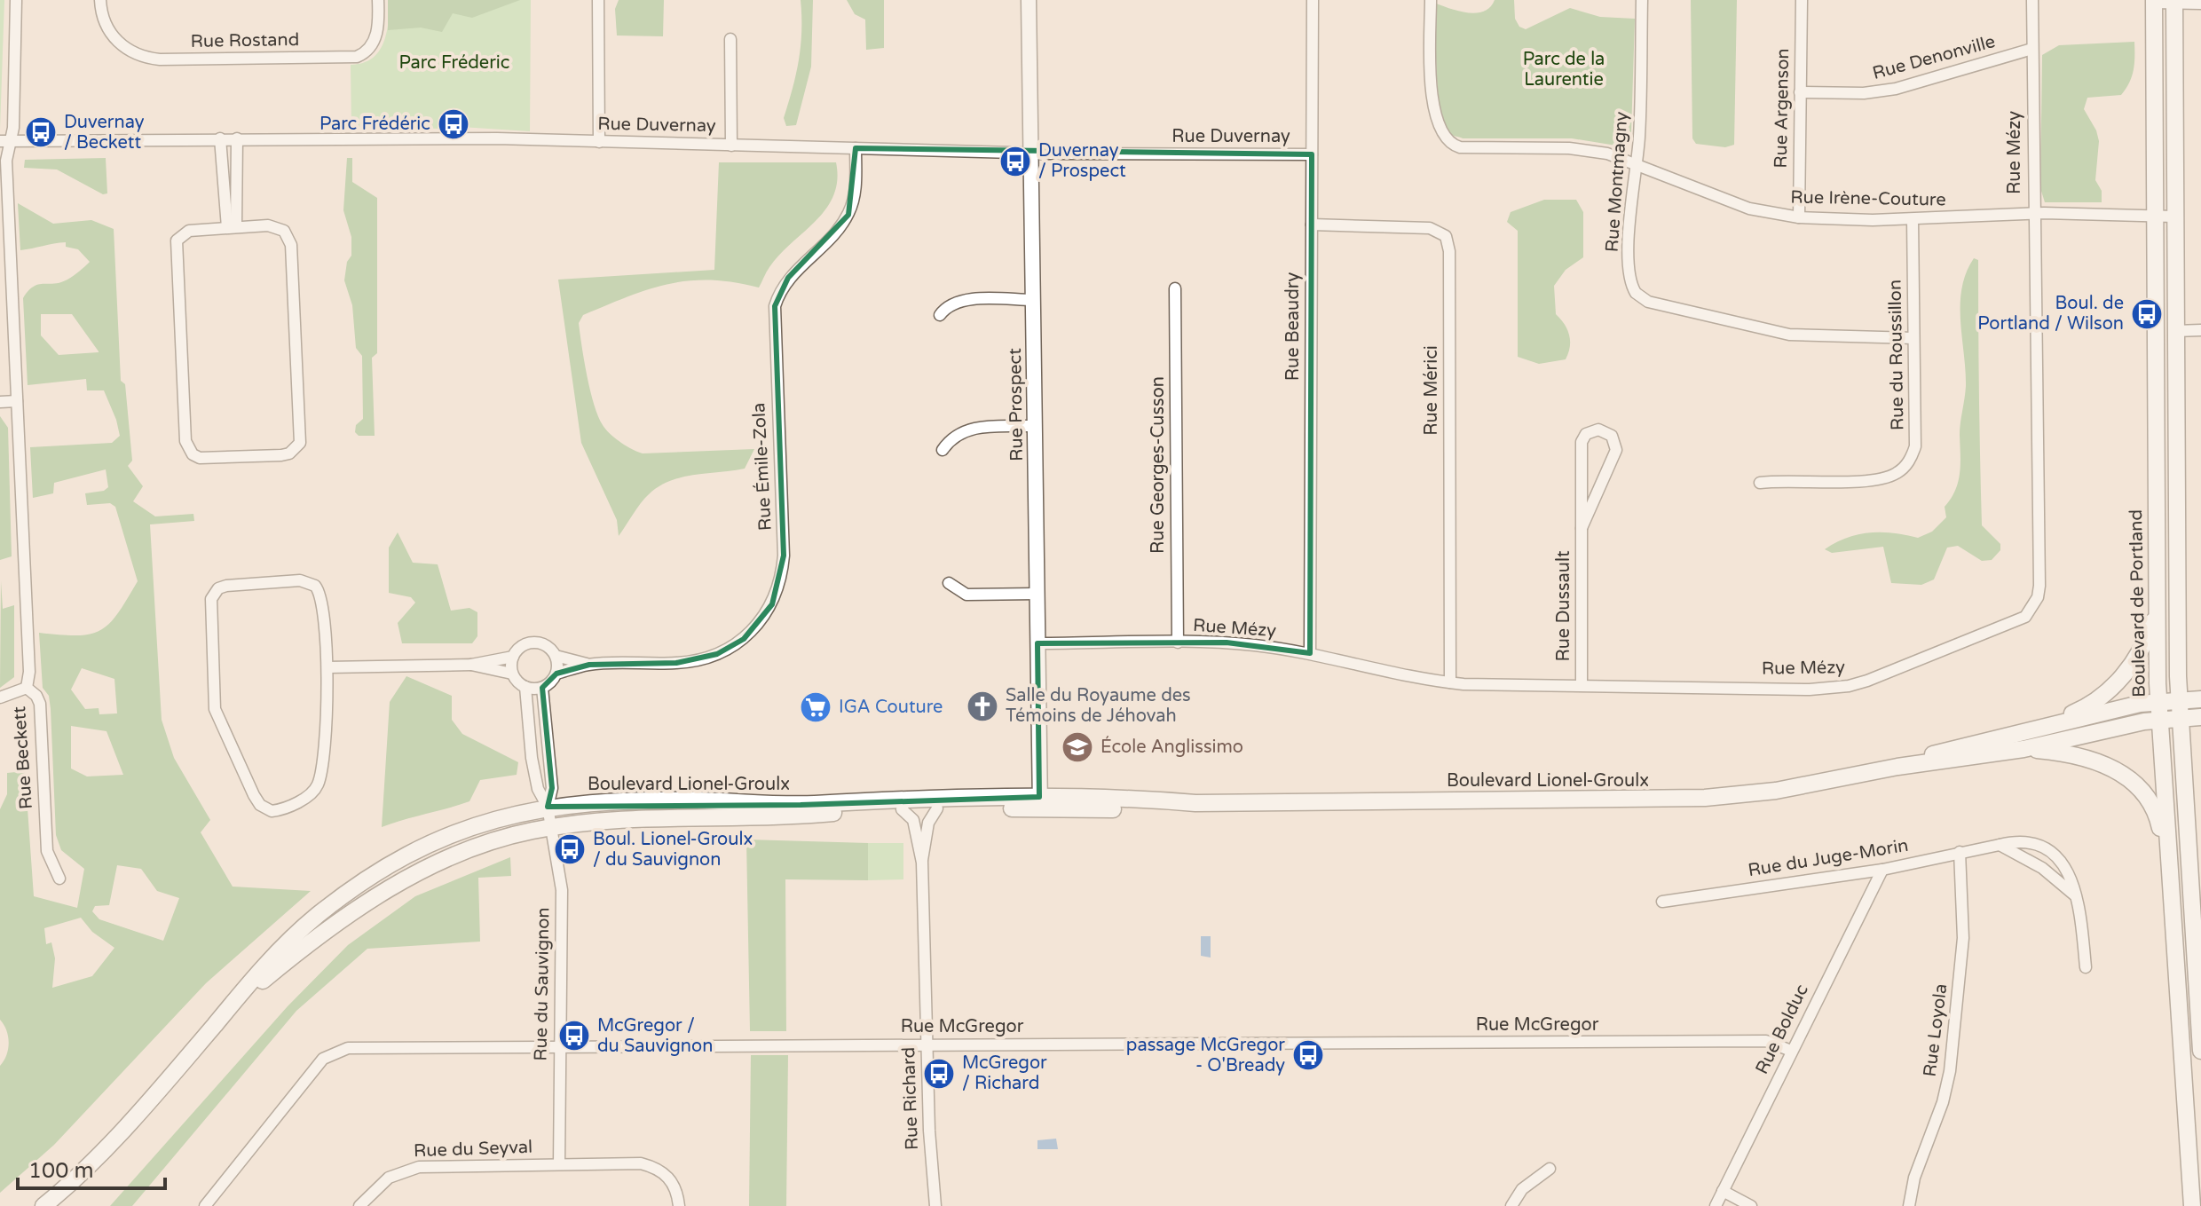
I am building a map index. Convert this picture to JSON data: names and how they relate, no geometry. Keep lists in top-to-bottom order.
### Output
{
  "streets": {
    "main road": ["Boulevard de Portland", "Boulevard Lionel-Groulx"],
    "street": [
      "Rue Rostand",
      "Rue Denonville",
      "Rue Argenson",
      "Rue Duvernay",
      "Rue Mézy",
      "Rue Montmagny",
      "Rue Irène-Couture",
      "Rue Beaudry",
      "Rue du Roussillon",
      "Rue Mérici",
      "Rue Prospect",
      "Rue Georges-Cusson",
      "Rue Émile-Zola",
      "Rue Dussault",
      "Rue Beckett",
      "Rue du Juge-Morin",
      "Rue du Sauvignon",
      "Rue McGregor",
      "Rue Bolduc",
      "Rue Loyola",
      "Rue Richard",
      "Rue du Seyval"
    ]
  },
  "crossings": [
    ["Rue Denonville", "Rue Argenson"],
    ["Rue Denonville", "Rue Mézy"],
    ["Rue Argenson", "Rue Irène-Couture"],
    ["Rue Duvernay", "Rue Beaudry"],
    ["Rue Duvernay", "Rue Prospect"],
    ["Rue Duvernay", "Rue Émile-Zola"],
    ["Rue Duvernay", "Rue Beckett"],
    ["Rue Mézy", "Rue Irène-Couture"],
    ["Rue Mézy", "Rue Beaudry"],
    ["Rue Mézy", "Rue Mérici"],
    ["Rue Mézy", "Rue Prospect"],
    ["Rue Mézy", "Rue Georges-Cusson"],
    ["Rue Mézy", "Rue Dussault"],
    ["Rue Montmagny", "Rue Irène-Couture"],
    ["Rue Montmagny", "Rue du Roussillon"],
    ["Rue Irène-Couture", "Rue du Roussillon"],
    ["Rue Irène-Couture", "Boulevard de Portland"],
    ["Rue Beaudry", "Rue Mérici"],
    ["Rue Prospect", "Boulevard Lionel-Groulx"],
    ["Boulevard de Portland", "Boulevard Lionel-Groulx"],
    ["Boulevard Lionel-Groulx", "Rue du Sauvignon"],
    ["Boulevard Lionel-Groulx", "Rue Richard"],
    ["Rue du Juge-Morin", "Rue Bolduc"],
    ["Rue du Juge-Morin", "Rue Loyola"],
    ["Rue du Sauvignon", "Rue McGregor"],
    ["Rue du Sauvignon", "Rue du Seyval"],
    ["Rue McGregor", "Rue Bolduc"],
    ["Rue McGregor", "Rue Richard"]
  ],
  "parks": ["Parc de la Laurentie", "Parc Fréderic"],
  "places": {
    "bus stop": [
      "Parc Frédéric",
      "Duvernay / Beckett",
      "Duvernay / Prospect",
      "Boul. de Portland / Wilson",
      "Boul. Lionel-Groulx / du Sauvignon",
      "McGregor / du Sauvignon",
      "passage McGregor - O'Bready",
      "McGregor / Richard"
    ],
    "church": ["Salle du Royaume des Témoins de Jéhovah"],
    "supermarket": ["IGA Couture"],
    "school or university": ["École Anglissimo"]
  },
  "scale_bar": "100 m"
}
